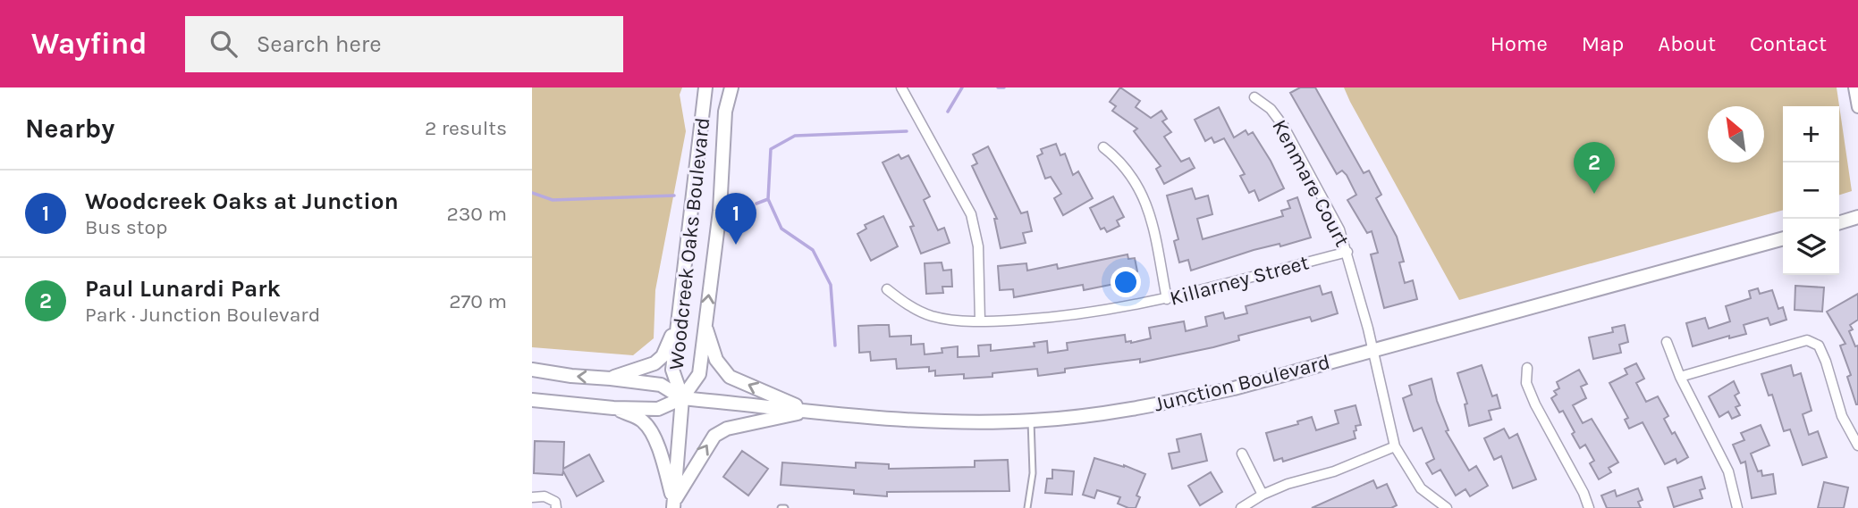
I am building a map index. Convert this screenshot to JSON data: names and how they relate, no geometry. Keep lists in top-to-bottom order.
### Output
{
  "streets": {
    "main road": ["Woodcreek Oaks Boulevard", "Junction Boulevard"],
    "street": ["Kenmare Court", "Killarney Street"]
  },
  "crossings": [
    ["Kenmare Court", "Killarney Street"],
    ["Kenmare Court", "Junction Boulevard"],
    ["Woodcreek Oaks Boulevard", "Junction Boulevard"]
  ],
  "north": "top left",
  "page": {
    "header": "Wayfind",
    "search": "Search here",
    "nav": [
      "Home",
      "Map",
      "About",
      "Contact"
    ],
    "heading": ["Nearby", "2 results"],
    "map_buttons": ["+", "−"],
    "pins": ["2", "1"],
    "list": [
      {
        "mark": "1",
        "name": "Woodcreek Oaks at Junction",
        "note": "Bus stop",
        "value": "230 m"
      },
      {
        "mark": "2",
        "name": "Paul Lunardi Park",
        "note": "Park · Junction Boulevard",
        "value": "270 m"
      }
    ]
  }
}
